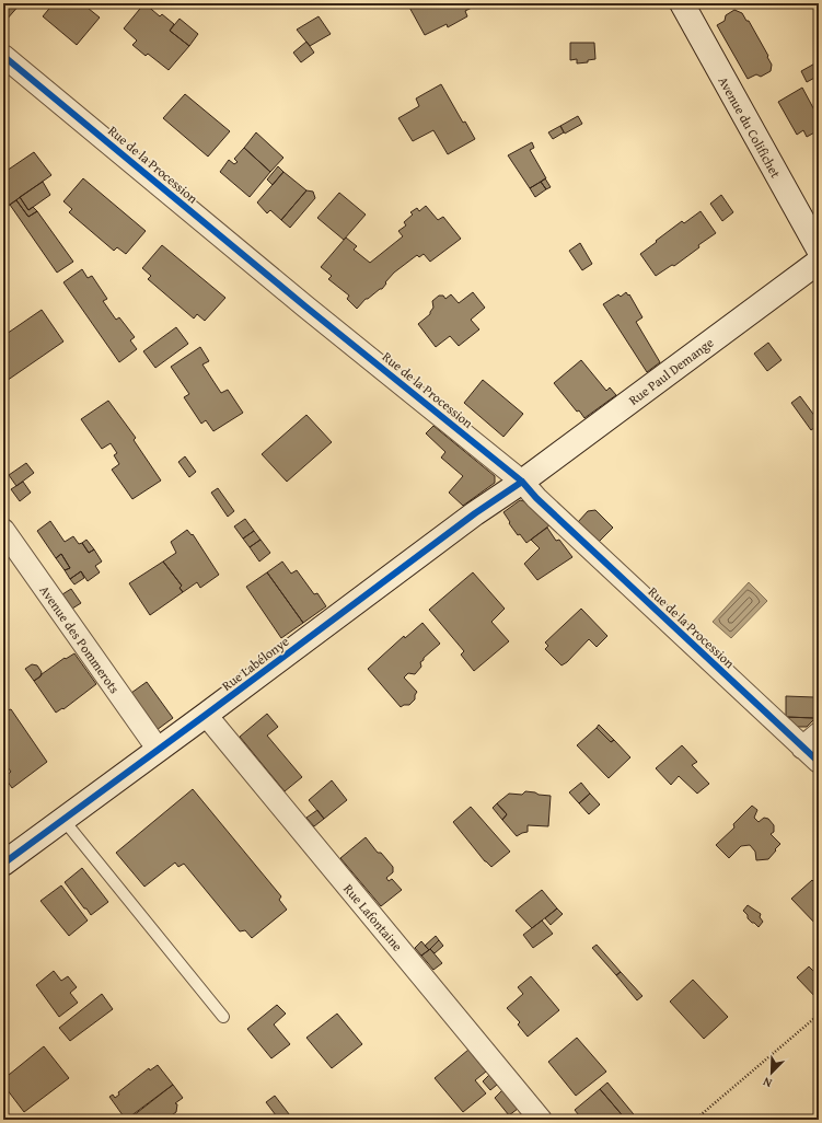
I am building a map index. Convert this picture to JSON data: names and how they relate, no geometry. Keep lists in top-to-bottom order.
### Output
{
  "streets": {
    "main road": ["Avenue du Colifichet", "Rue Paul Demange", "Rue Labélonye"],
    "street": ["Rue de la Procession", "Avenue des Pommerots", "Rue Lafontaine"]
  },
  "crossings": [
    ["Rue de la Procession", "Rue Paul Demange"],
    ["Rue de la Procession", "Rue Labélonye"],
    ["Rue Paul Demange", "Rue Labélonye"],
    ["Avenue des Pommerots", "Rue Labélonye"],
    ["Rue Labélonye", "Rue Lafontaine"]
  ],
  "north": "bottom left"
}
